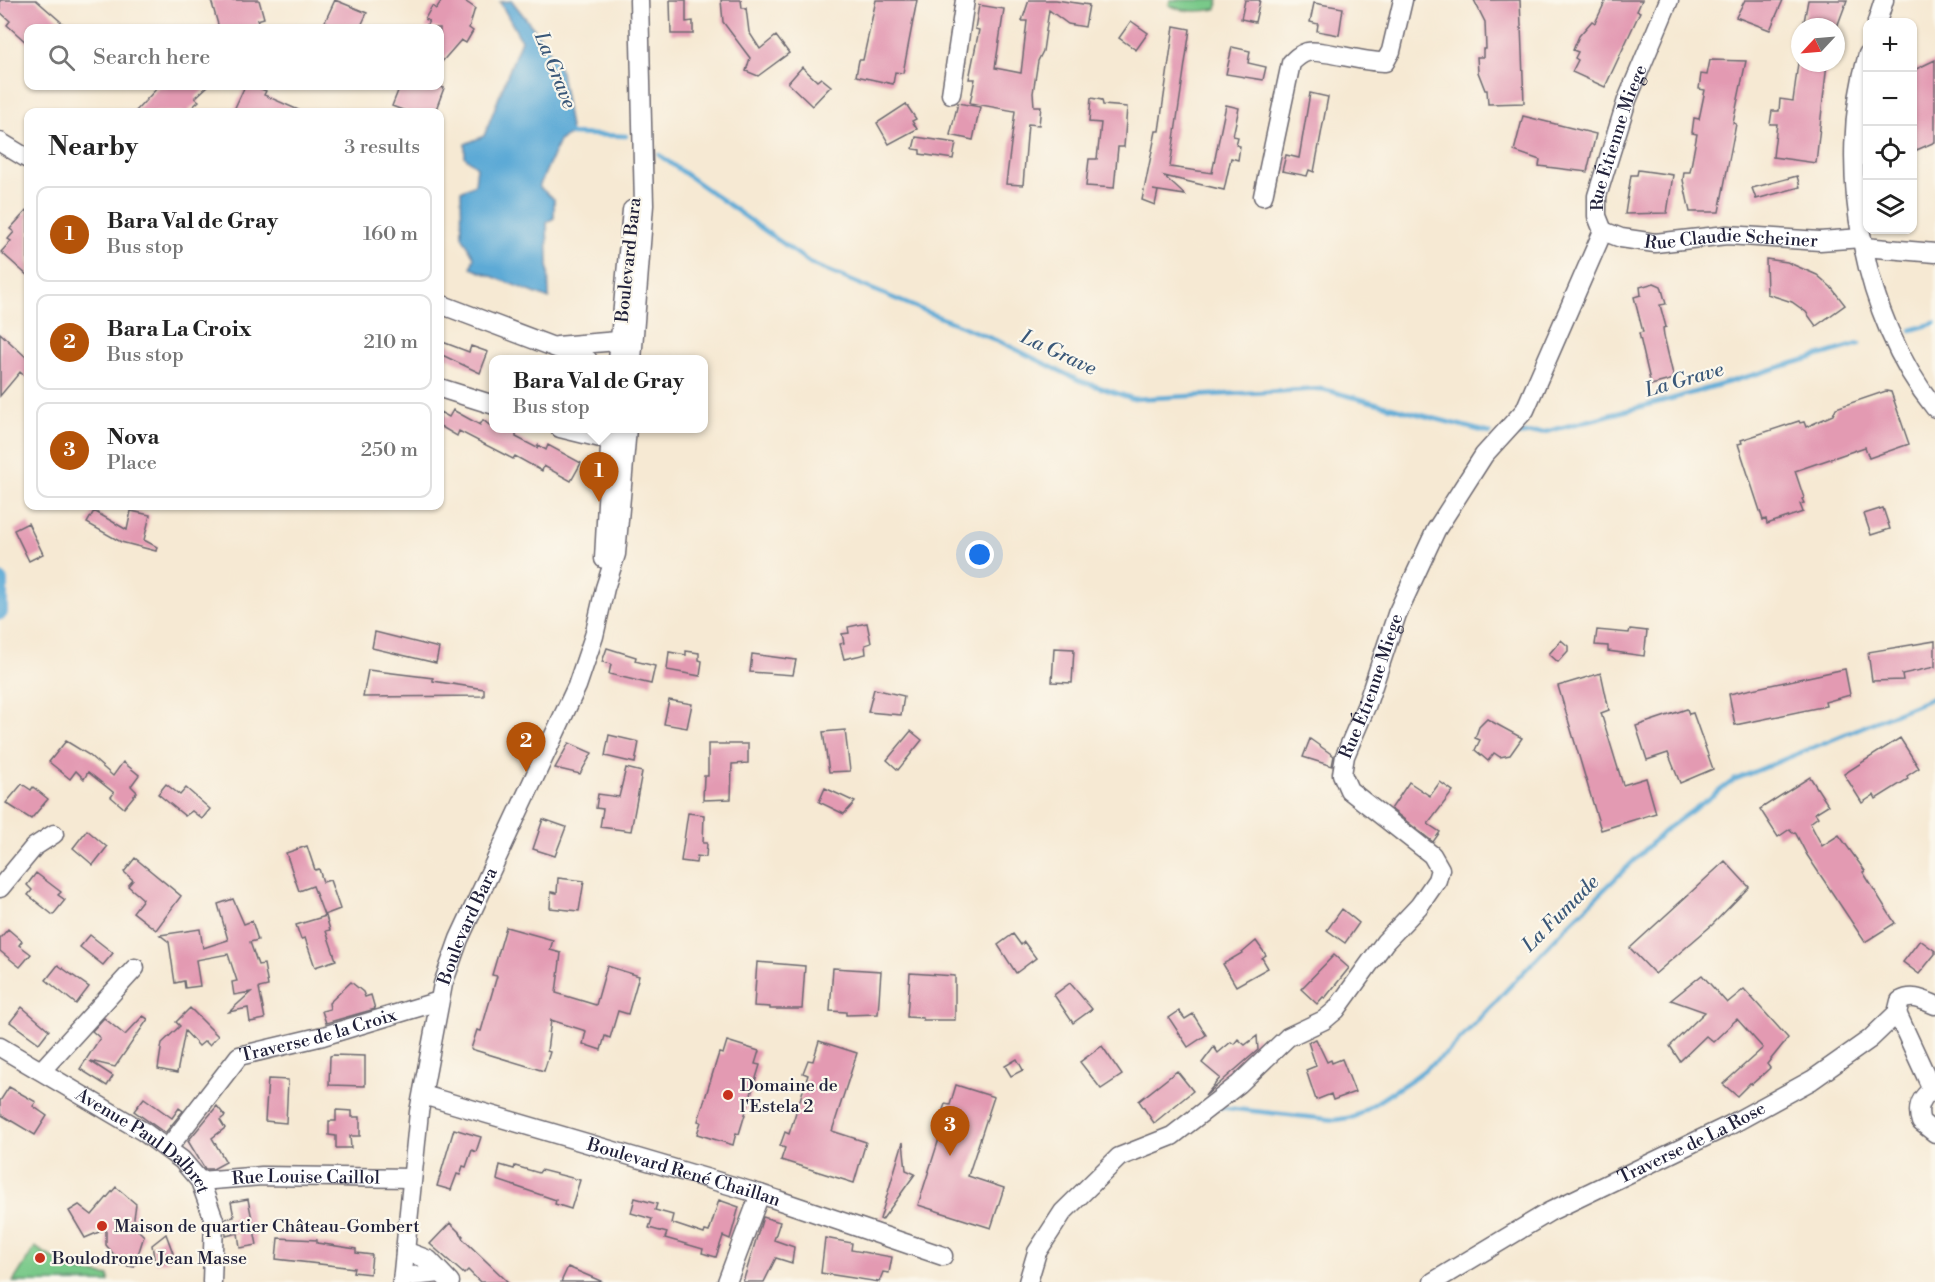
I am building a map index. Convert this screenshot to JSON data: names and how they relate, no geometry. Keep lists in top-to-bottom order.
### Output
{
  "streets": {
    "street": [
      "Rue Étienne Miege",
      "Rue Claudie Scheiner",
      "Boulevard Bara",
      "Traverse de la Croix",
      "Traverse de La Rose",
      "Avenue Paul Dalbret",
      "Boulevard René Chaillan",
      "Rue Louise Caillol"
    ]
  },
  "crossings": [
    ["Rue Étienne Miege", "Rue Claudie Scheiner"],
    ["Boulevard Bara", "Traverse de la Croix"],
    ["Boulevard Bara", "Boulevard René Chaillan"],
    ["Boulevard Bara", "Rue Louise Caillol"],
    ["Traverse de la Croix", "Avenue Paul Dalbret"],
    ["Avenue Paul Dalbret", "Rue Louise Caillol"]
  ],
  "water": ["La Grave", "La Fumade"],
  "places": ["Domaine de l'Estela 2", "Maison de quartier Château-Gombert", "Boulodrome Jean Masse"],
  "north": "bottom left",
  "page": {
    "map_buttons": ["+", "−"],
    "search": "Search here",
    "heading": ["Nearby", "3 results"],
    "list": [
      {
        "mark": "1",
        "name": "Bara Val de Gray",
        "note": "Bus stop",
        "value": "160 m"
      },
      {
        "mark": "2",
        "name": "Bara La Croix",
        "note": "Bus stop",
        "value": "210 m"
      },
      {
        "mark": "3",
        "name": "Nova",
        "note": "Place",
        "value": "250 m"
      }
    ],
    "popup": ["Bara Val de Gray", "Bus stop"],
    "pins": ["1", "2", "3"]
  }
}
